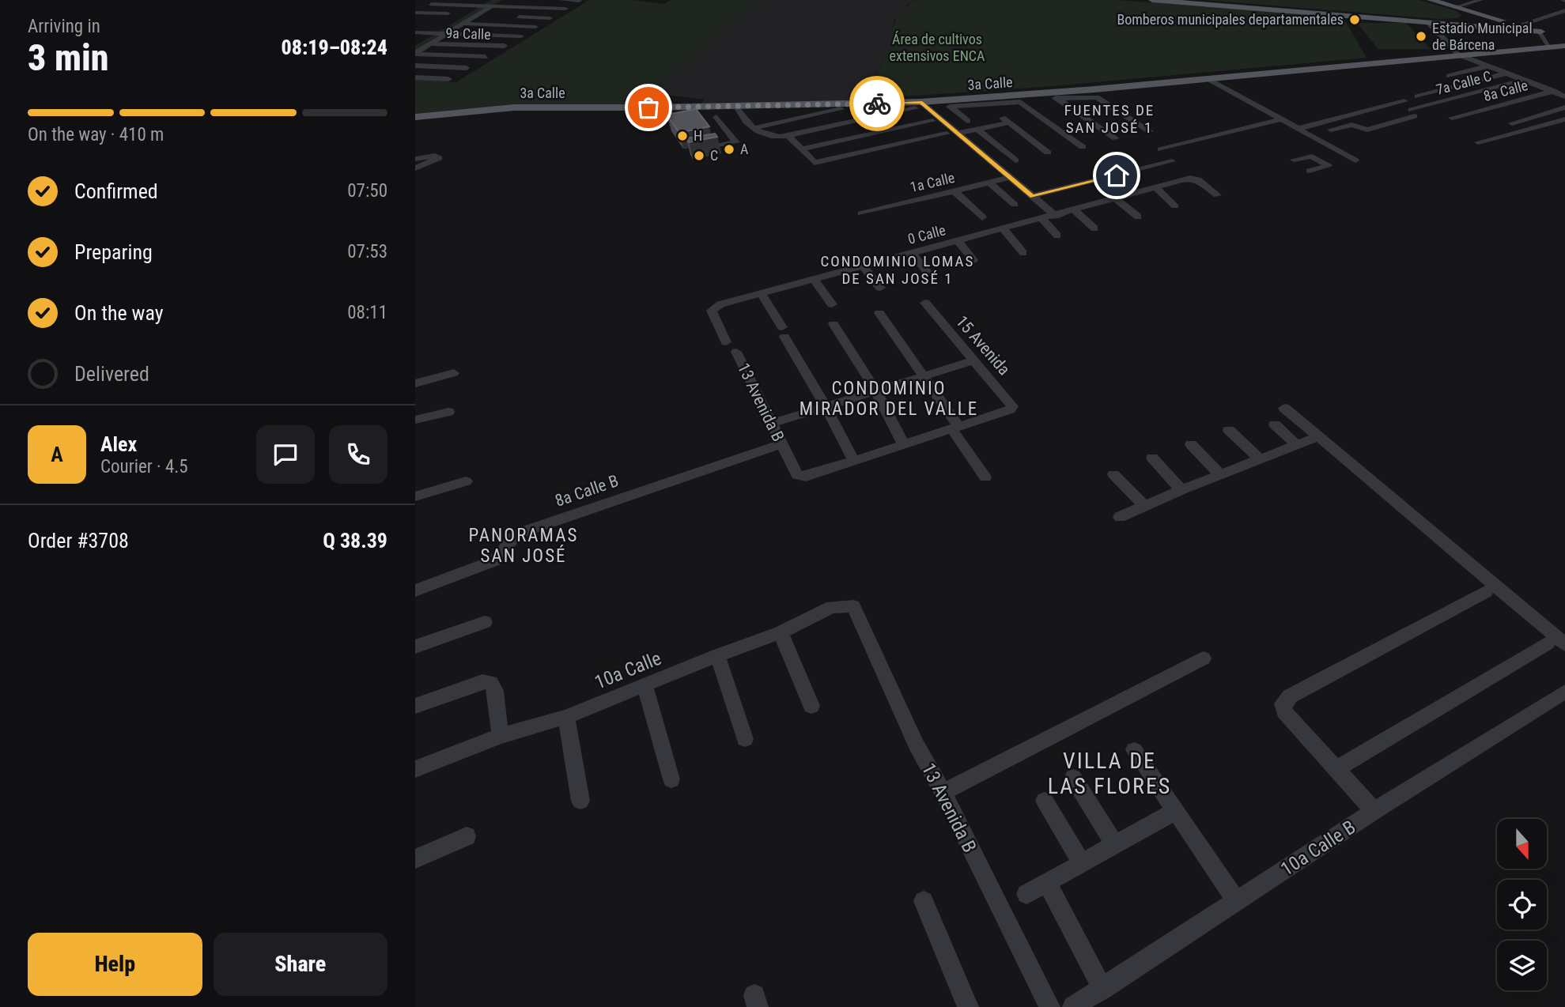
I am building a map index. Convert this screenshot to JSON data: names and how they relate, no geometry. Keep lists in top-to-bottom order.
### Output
{
  "streets": {
    "main road": ["3a Calle"],
    "street": [
      "9a Calle",
      "7a Calle C",
      "8a Calle",
      "1a Calle",
      "0 Calle",
      "15 Avenida",
      "13 Avenida B",
      "8a Calle B",
      "10a Calle",
      "10a Calle B"
    ]
  },
  "crossings": [
    ["0 Calle", "13 Avenida B"],
    ["13 Avenida B", "8a Calle B"],
    ["13 Avenida B", "10a Calle"]
  ],
  "districts": [
    "FUENTES DE SAN JOSÉ 1",
    "CONDOMINIO LOMAS DE SAN JOSÉ 1",
    "CONDOMINIO MIRADOR DEL VALLE",
    "PANORAMAS SAN JOSÉ",
    "VILLA DE LAS FLORES"
  ],
  "parks": ["Área de cultivos extensivos ENCA"],
  "places": [
    "Bomberos municipales departamentales",
    "Estadio Municipal de Bárcena",
    "H",
    "A",
    "C"
  ],
  "north": "bottom",
  "page": {
    "heading": ["3 min", "Arriving in", "08:19–08:24"],
    "panel": [
      "Alex",
      "Courier · 4.5",
      "Order #3708",
      "Q 38.39"
    ],
    "bar": "On the way · 410 m",
    "list": [
      ["Confirmed", "07:50"],
      ["Preparing", "07:53"],
      ["On the way", "08:11"],
      "Delivered"
    ],
    "round": "A",
    "buttons": ["Help", "Share"]
  }
}
